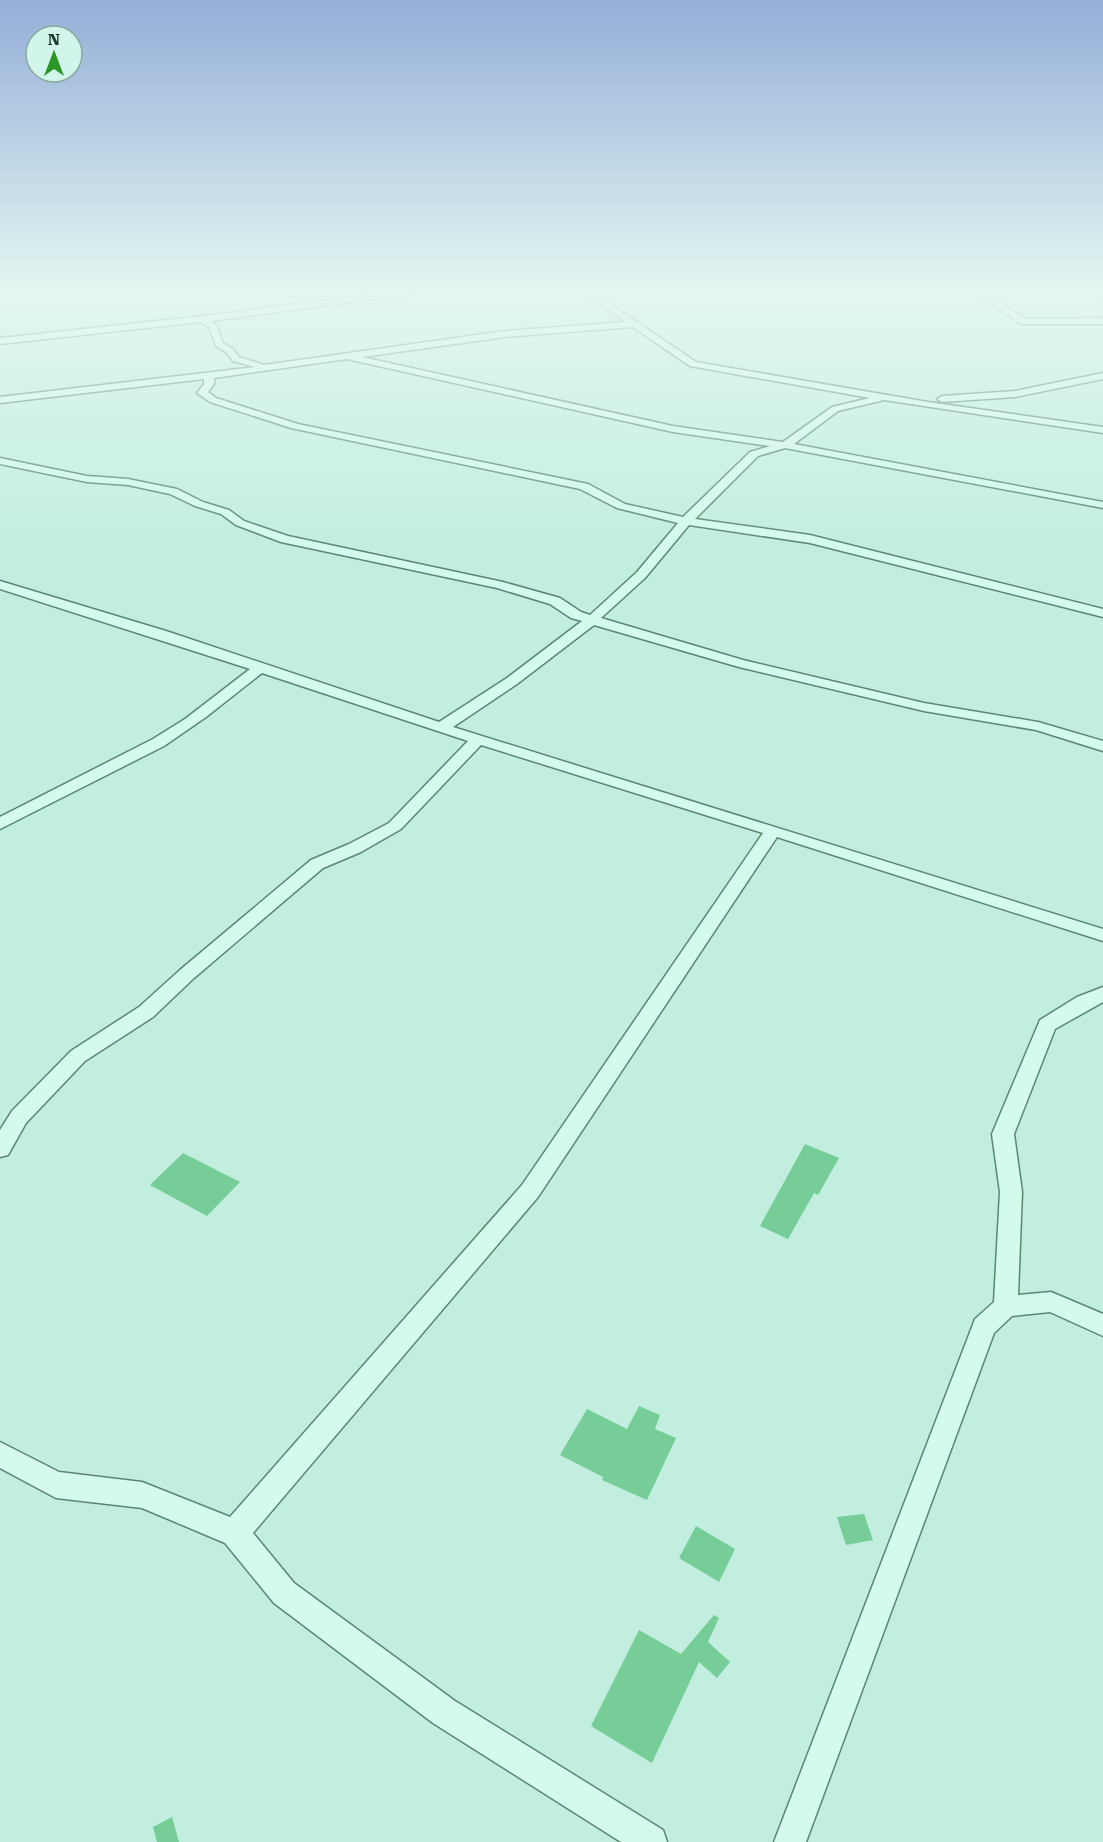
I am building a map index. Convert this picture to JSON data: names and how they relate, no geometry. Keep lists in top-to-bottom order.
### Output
{
  "north": "top"
}
